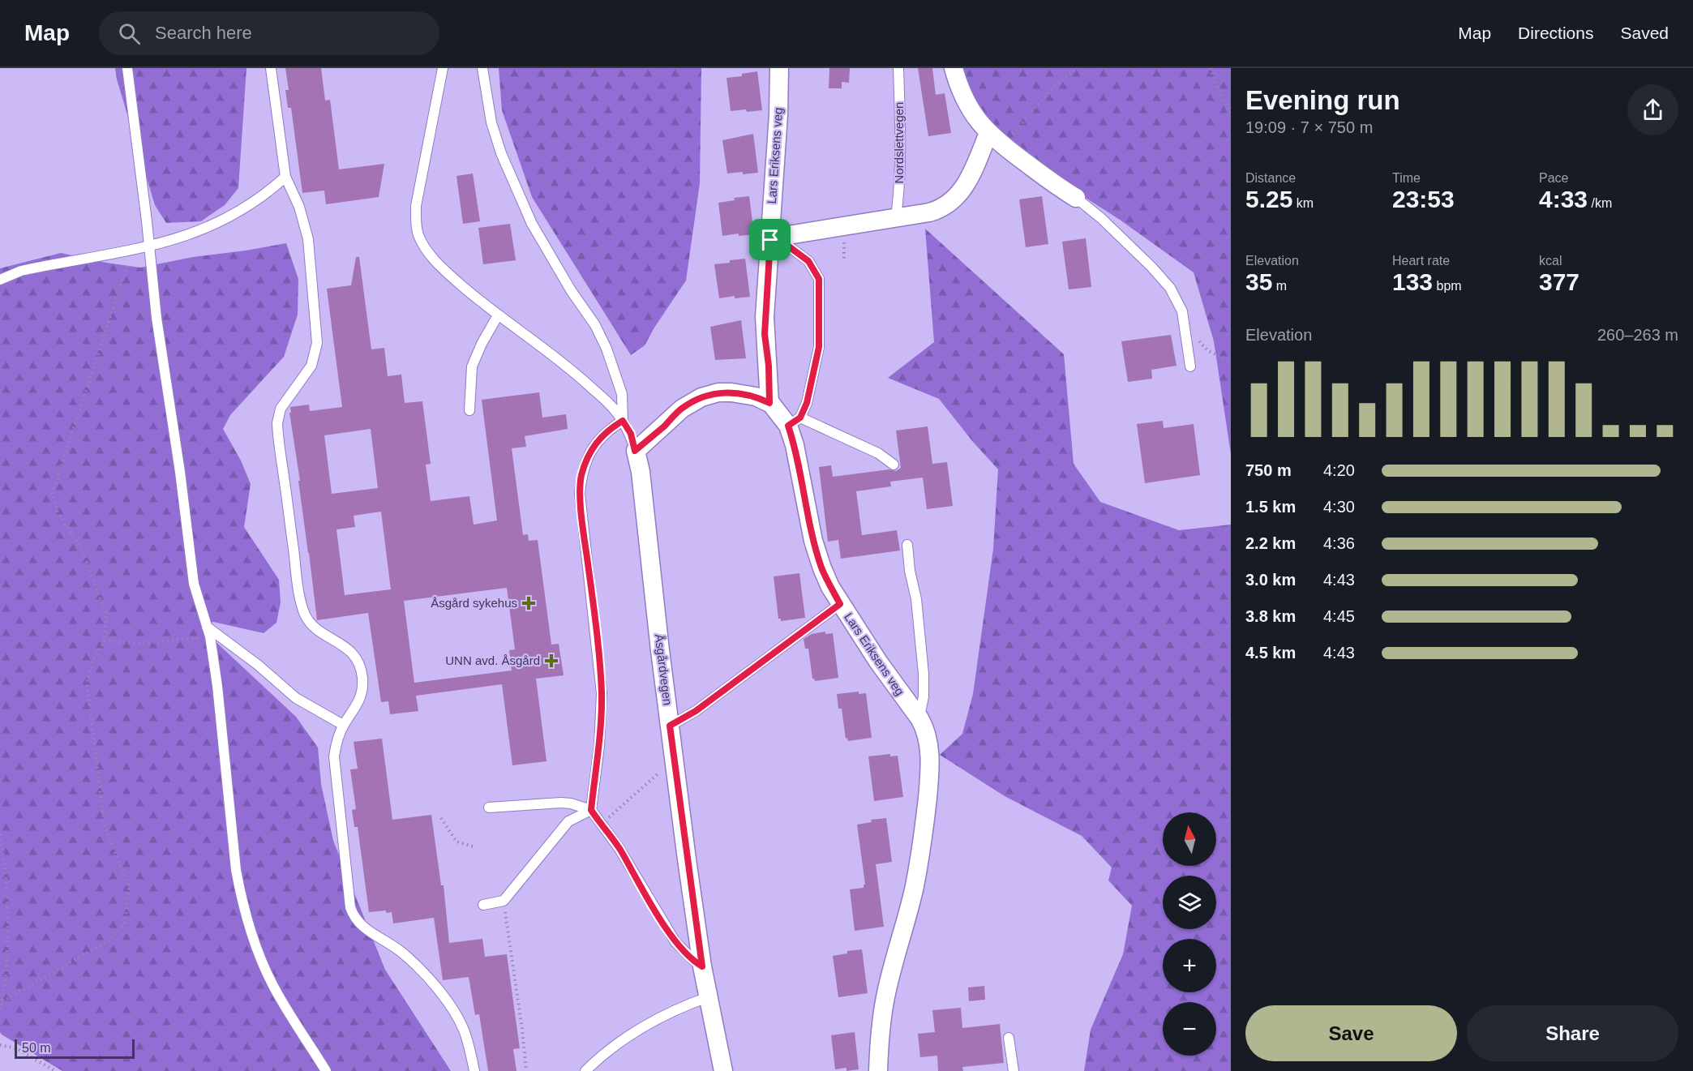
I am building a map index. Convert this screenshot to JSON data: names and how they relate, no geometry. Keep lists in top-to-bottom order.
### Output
{
  "streets": {
    "street": ["Lars Eriksens veg", "Åsgårdvegen"],
    "lane": ["Nordslettvegen"]
  },
  "places": {
    "health": ["Åsgård sykehus", "UNN avd. Åsgård"]
  },
  "scale_bar": "50 m",
  "north": "top",
  "page": {
    "header": "Map",
    "search": "Search here",
    "nav": ["Map", "Directions", "Saved"],
    "heading": ["Evening run", "19:09 · 7 × 750 m"],
    "stats": [
      ["Distance", "5.25 km"],
      ["Time", "23:53"],
      ["Pace", "4:33 /km"],
      ["Elevation", "35 m"],
      ["Heart rate", "133 bpm"],
      ["kcal", "377"]
    ],
    "chart": ["Elevation", "260–263 m"],
    "list": [
      {
        "name": "750 m",
        "note": "4:20"
      },
      {
        "name": "1.5 km",
        "note": "4:30"
      },
      {
        "name": "2.2 km",
        "note": "4:36"
      },
      {
        "name": "3.0 km",
        "note": "4:43"
      },
      {
        "name": "3.8 km",
        "note": "4:45"
      },
      {
        "name": "4.5 km",
        "note": "4:43"
      }
    ],
    "map_buttons": ["+", "−"],
    "buttons": ["Save", "Share"],
    "scale": "50 m"
  }
}
